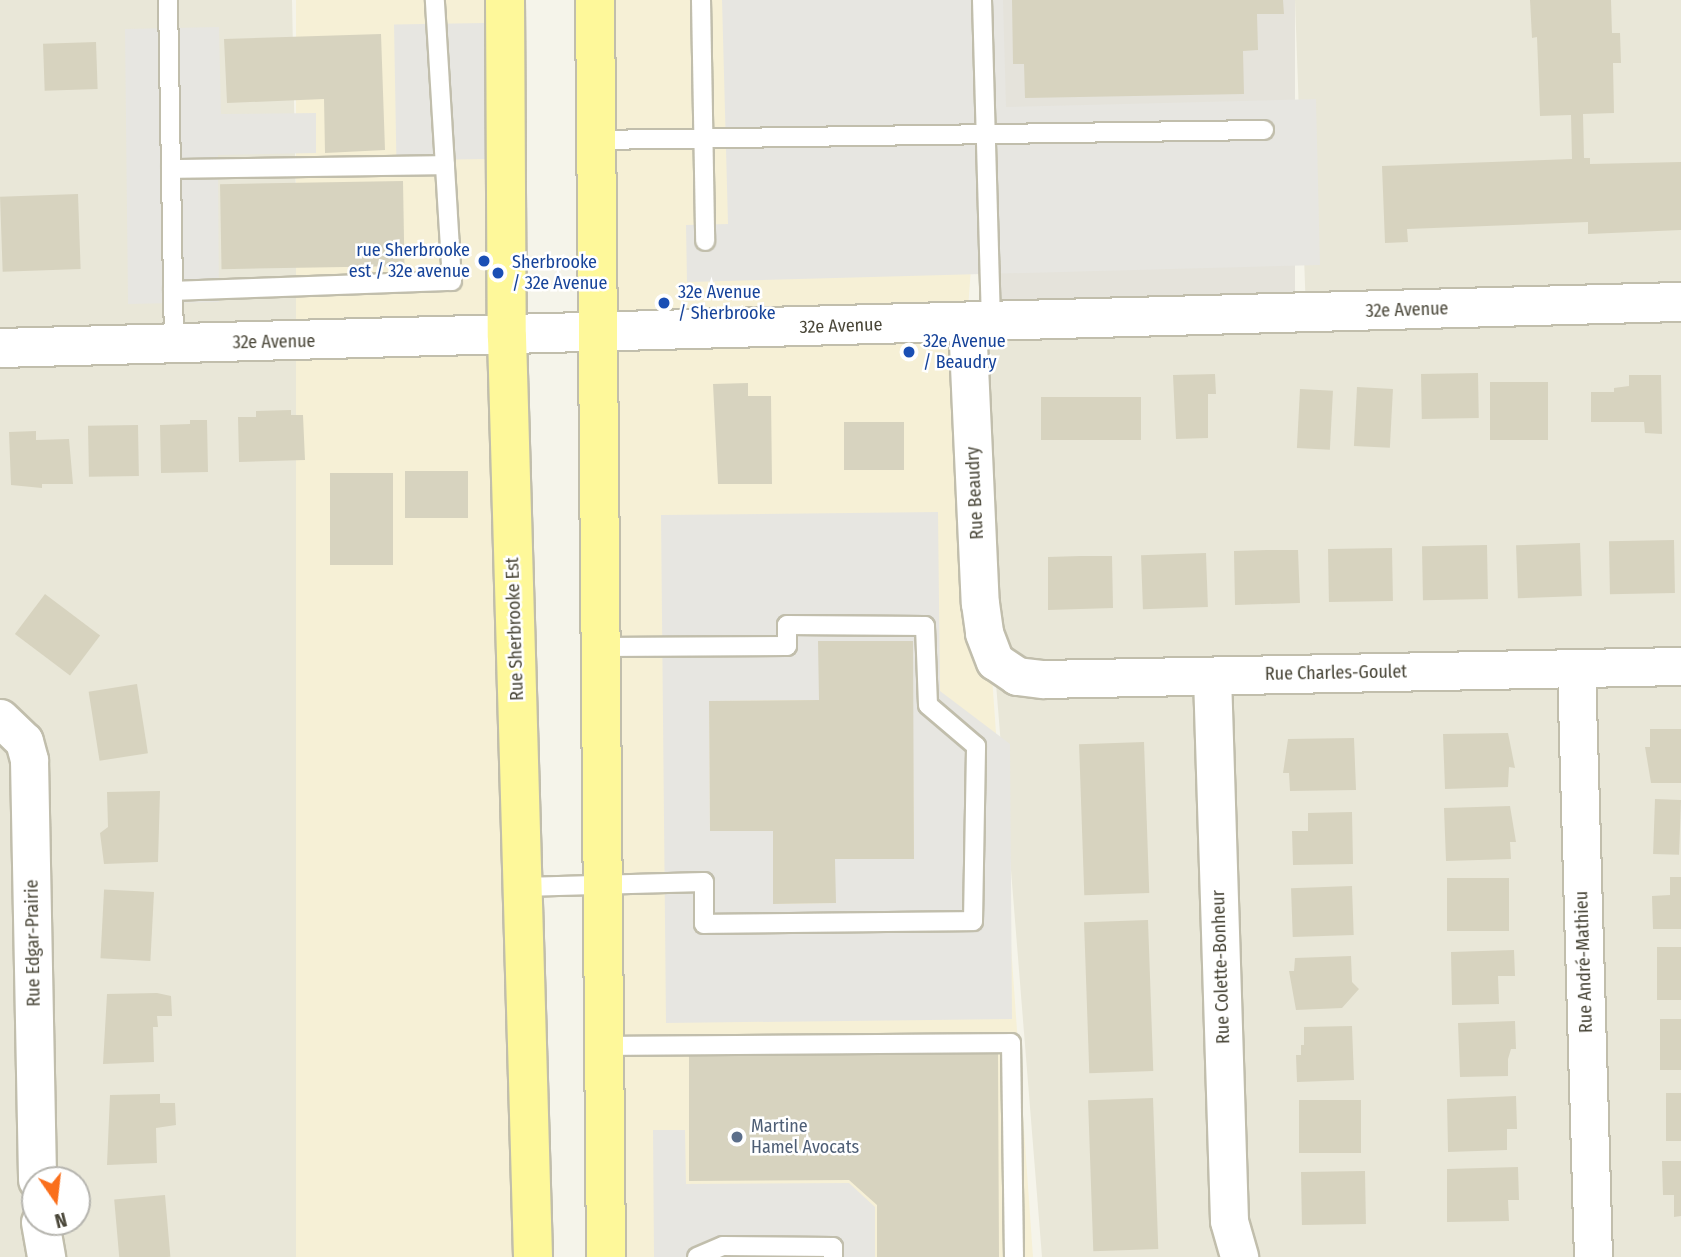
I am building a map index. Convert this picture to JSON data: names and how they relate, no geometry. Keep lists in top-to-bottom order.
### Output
{
  "streets": {
    "main road": ["Rue Sherbrooke Est"],
    "street": [
      "32e Avenue",
      "Rue Beaudry",
      "Rue Charles-Goulet",
      "Rue Edgar-Prairie",
      "Rue André-Mathieu",
      "Rue Colette-Bonheur"
    ]
  },
  "crossings": [
    ["32e Avenue", "Rue Beaudry"],
    ["32e Avenue", "Rue Sherbrooke Est"],
    ["Rue Beaudry", "Rue Charles-Goulet"],
    ["Rue Charles-Goulet", "Rue André-Mathieu"],
    ["Rue Charles-Goulet", "Rue Colette-Bonheur"]
  ],
  "places": [
    "rue Sherbrooke est / 32e avenue",
    "Sherbrooke / 32e Avenue",
    "32e Avenue / Sherbrooke",
    "32e Avenue / Beaudry",
    "Martine Hamel Avocats"
  ],
  "north": "bottom"
}
